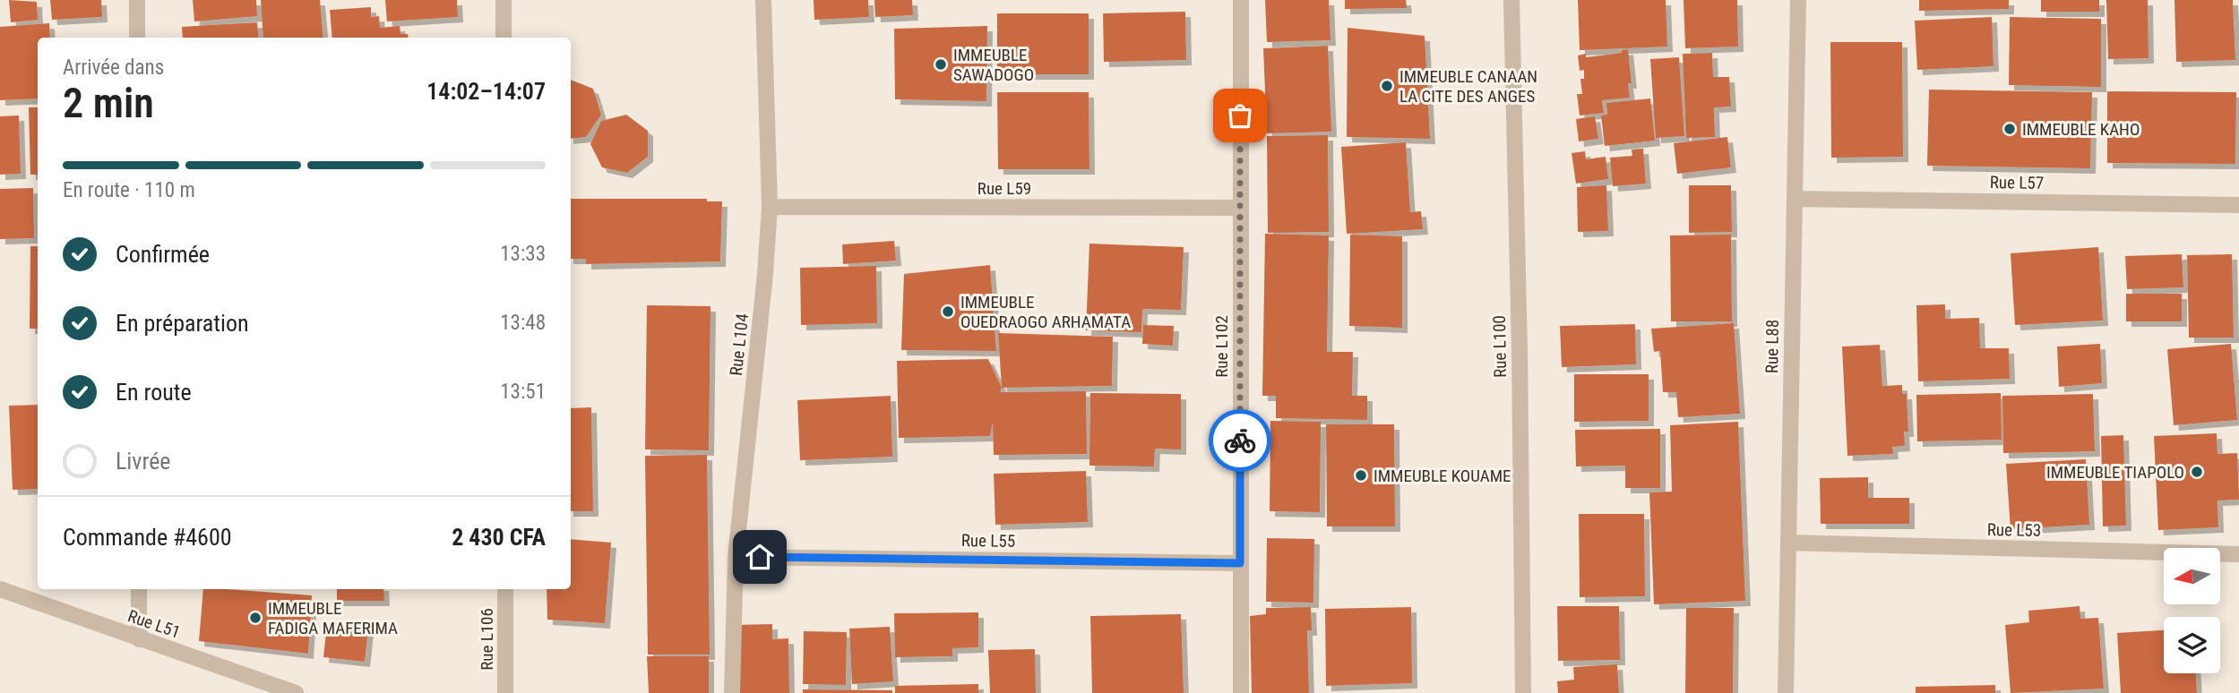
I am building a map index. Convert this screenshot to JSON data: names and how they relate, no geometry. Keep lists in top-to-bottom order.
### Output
{
  "streets": {
    "street": [
      "Rue L57",
      "Rue L59",
      "Rue L104",
      "Rue L102",
      "Rue L100",
      "Rue L88",
      "Rue L53",
      "Rue L55",
      "Rue L51",
      "Rue L106"
    ]
  },
  "crossings": [
    ["Rue L57", "Rue L88"],
    ["Rue L59", "Rue L104"],
    ["Rue L59", "Rue L102"],
    ["Rue L104", "Rue L55"],
    ["Rue L102", "Rue L55"],
    ["Rue L88", "Rue L53"]
  ],
  "places": [
    "IMMEUBLE SAWADOGO",
    "IMMEUBLE CANAAN LA CITE DES ANGES",
    "IMMEUBLE KAHO",
    "IMMEUBLE OUEDRAOGO ARHAMATA",
    "IMMEUBLE TIAPOLO",
    "IMMEUBLE KOUAME",
    "IMMEUBLE FADIGA MAFERIMA"
  ],
  "north": "left",
  "page": {
    "heading": ["2 min", "Arrivée dans", "14:02–14:07"],
    "panel": ["Commande #4600", "2 430 CFA"],
    "bar": "En route · 110 m",
    "list": [
      ["Confirmée", "13:33"],
      ["En préparation", "13:48"],
      ["En route", "13:51"],
      "Livrée"
    ]
  }
}
